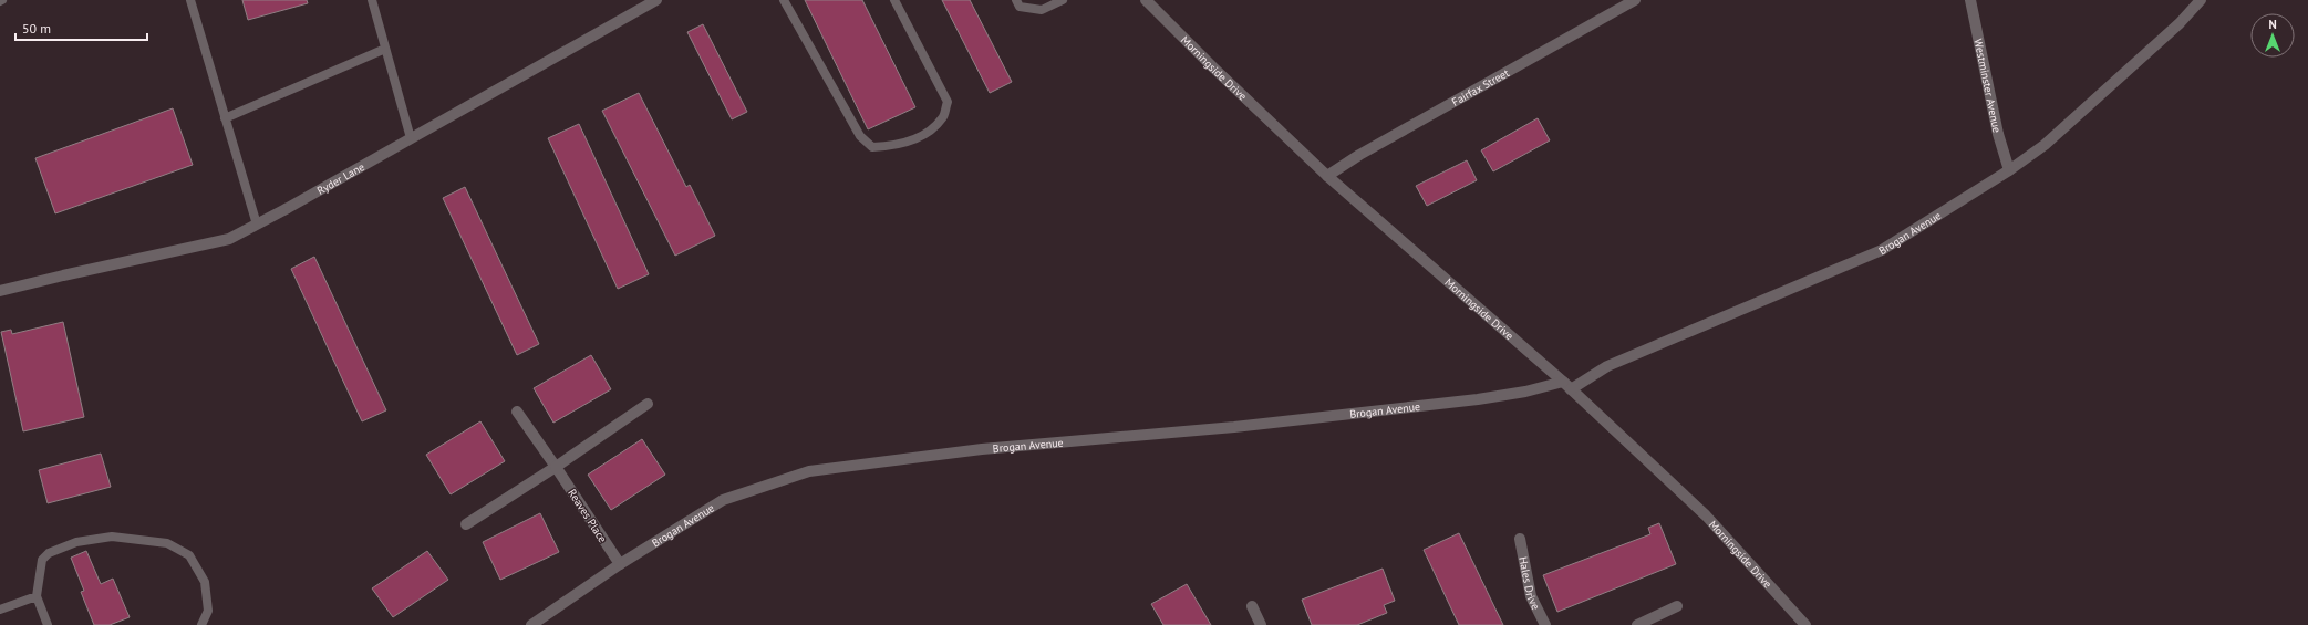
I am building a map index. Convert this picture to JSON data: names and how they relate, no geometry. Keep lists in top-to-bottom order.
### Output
{
  "streets": {
    "street": [
      "Morningside Drive",
      "Westminster Avenue",
      "Fairfax Street",
      "Ryder Lane",
      "Brogan Avenue",
      "Reaves Place",
      "Hales Drive"
    ]
  },
  "crossings": [
    ["Morningside Drive", "Fairfax Street"],
    ["Morningside Drive", "Brogan Avenue"],
    ["Westminster Avenue", "Brogan Avenue"],
    ["Brogan Avenue", "Reaves Place"]
  ],
  "scale_bar": "50 m",
  "north": "top"
}
